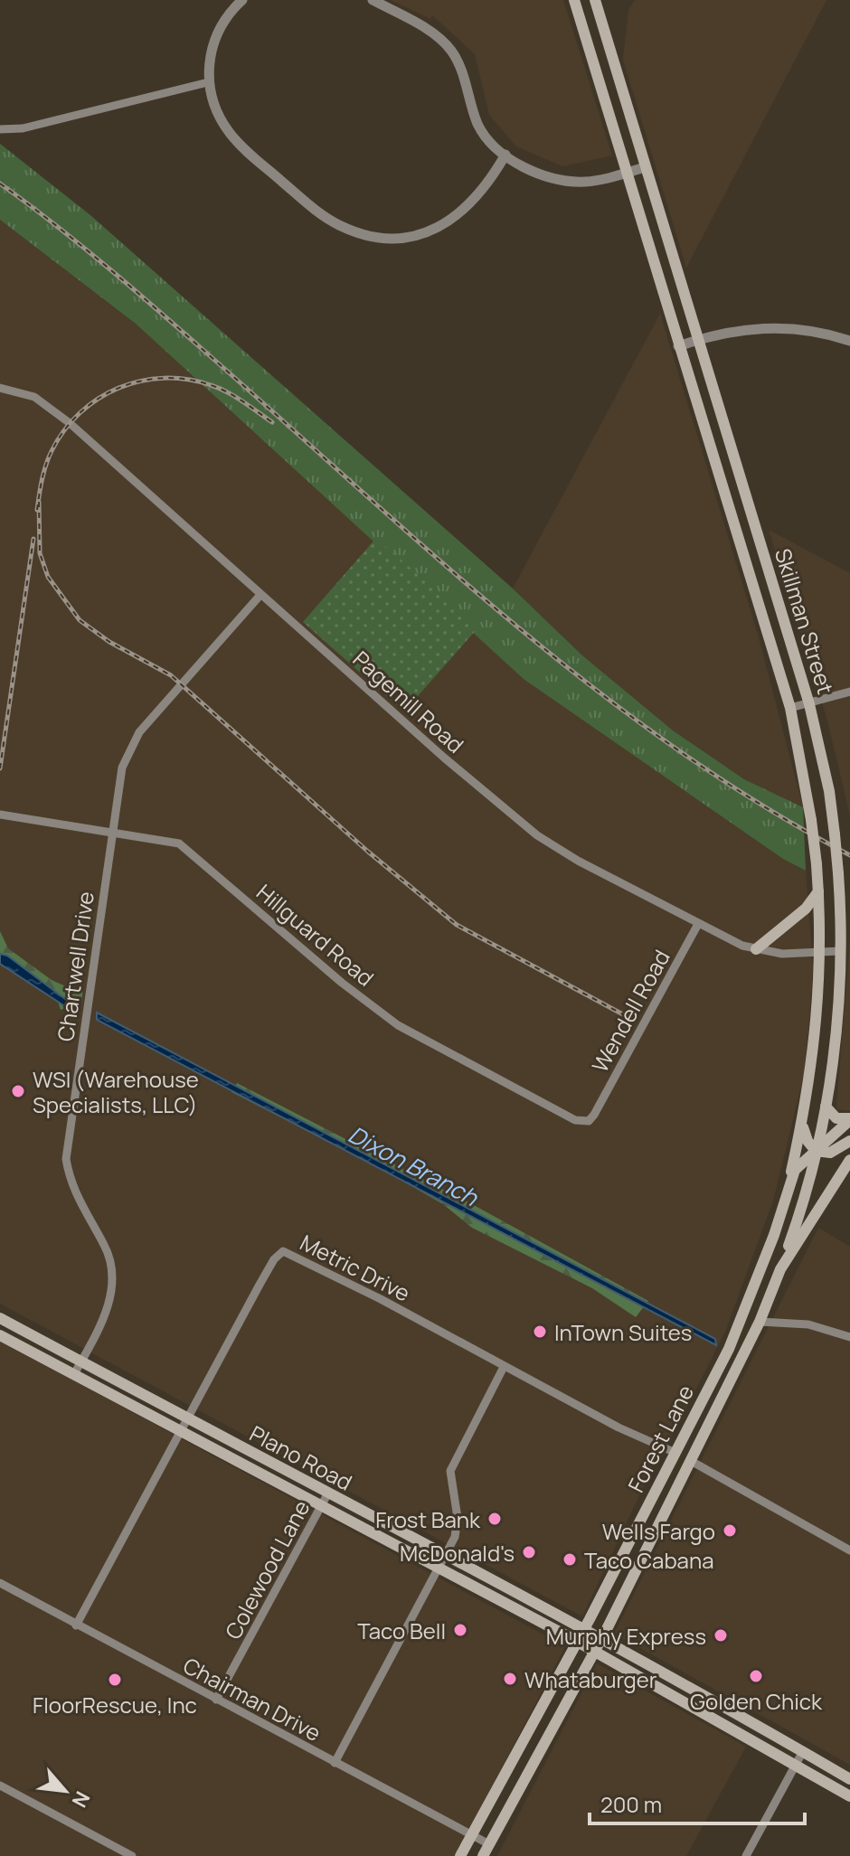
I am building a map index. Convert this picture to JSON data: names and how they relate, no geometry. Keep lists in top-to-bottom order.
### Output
{
  "streets": {
    "main road": ["Skillman Street", "Forest Lane", "Plano Road"],
    "street": [
      "Pagemill Road",
      "Hillguard Road",
      "Chartwell Drive",
      "Wendell Road",
      "Metric Drive",
      "Colewood Lane",
      "Chairman Drive"
    ]
  },
  "crossings": [
    ["Skillman Street", "Pagemill Road"],
    ["Skillman Street", "Forest Lane"],
    ["Pagemill Road", "Chartwell Drive"],
    ["Pagemill Road", "Wendell Road"],
    ["Hillguard Road", "Chartwell Drive"],
    ["Hillguard Road", "Wendell Road"],
    ["Chartwell Drive", "Plano Road"],
    ["Metric Drive", "Forest Lane"],
    ["Metric Drive", "Plano Road"],
    ["Metric Drive", "Chairman Drive"],
    ["Forest Lane", "Plano Road"],
    ["Forest Lane", "Chairman Drive"],
    ["Plano Road", "Colewood Lane"],
    ["Colewood Lane", "Chairman Drive"]
  ],
  "water": ["Dixon Branch"],
  "places": [
    "WSI (Warehouse Specialists, LLC)",
    "InTown Suites",
    "Frost Bank",
    "Wells Fargo",
    "McDonald's",
    "Taco Cabana",
    "Taco Bell",
    "Murphy Express",
    "Golden Chick",
    "Whataburger",
    "FloorRescue, Inc"
  ],
  "scale_bar": "200 m",
  "north": "bottom right"
}
